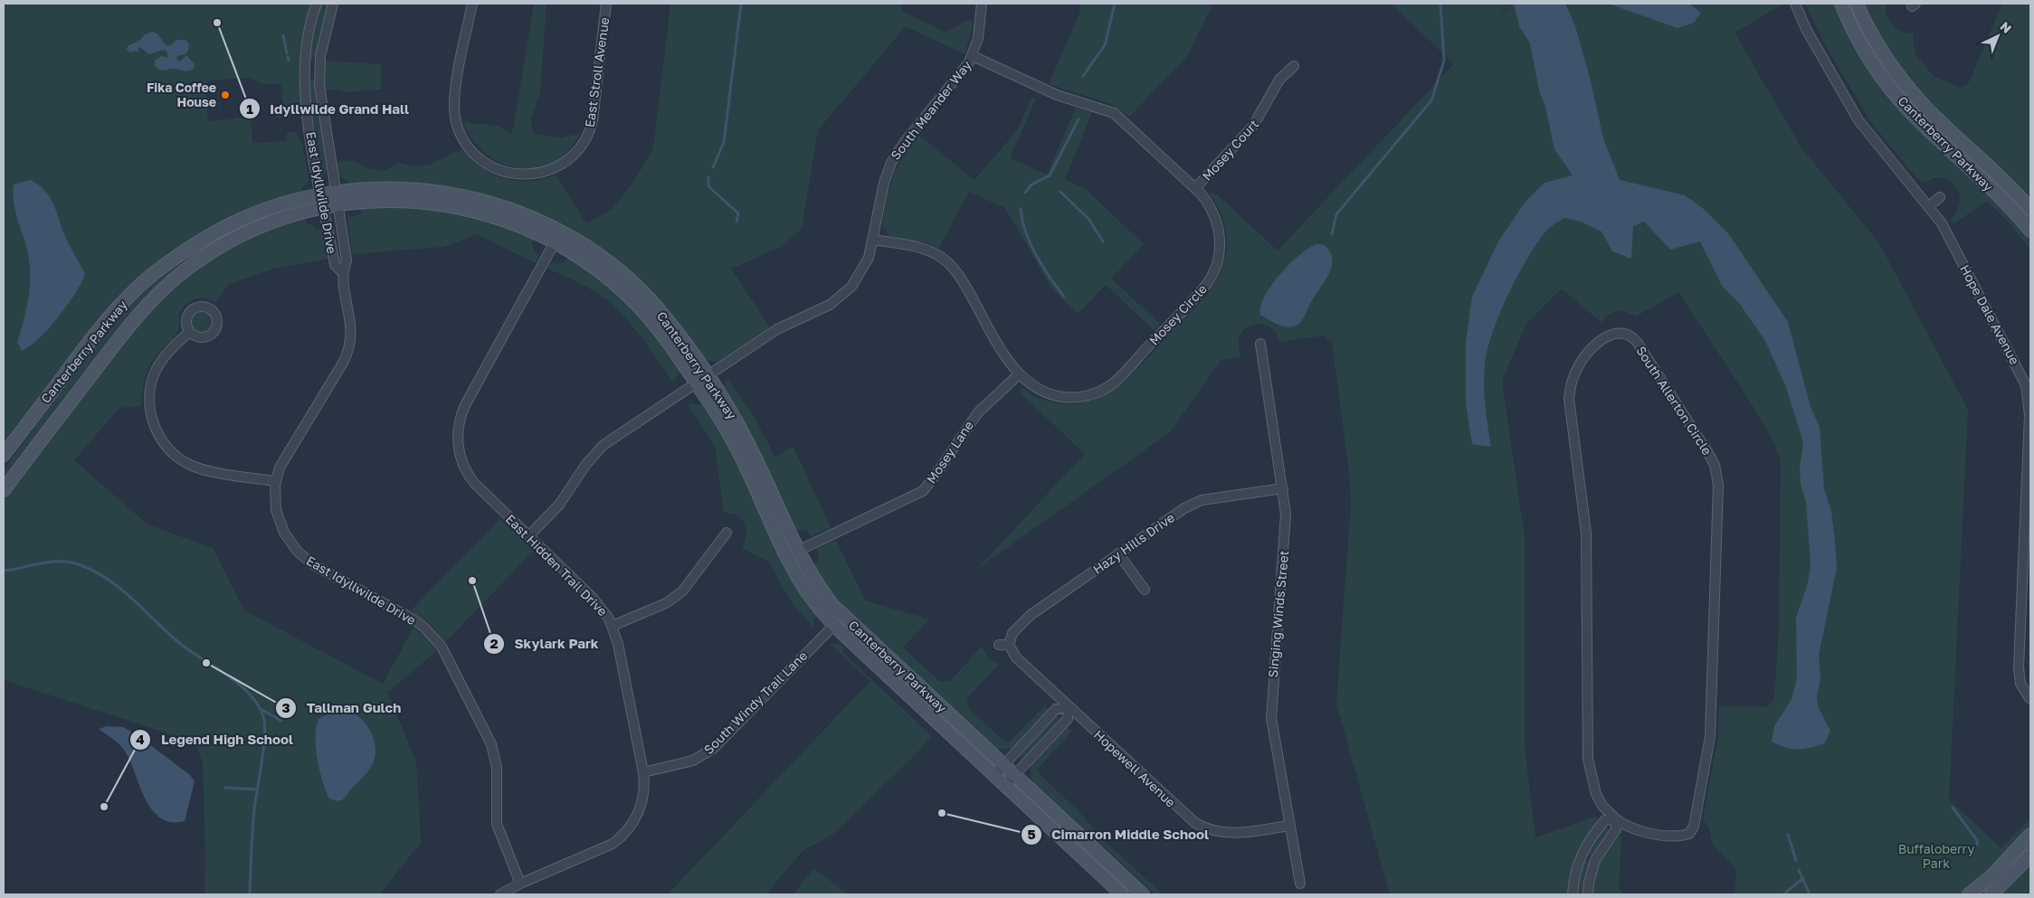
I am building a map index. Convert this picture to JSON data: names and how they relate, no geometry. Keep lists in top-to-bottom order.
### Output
{
  "streets": {
    "street": [
      "East Stroll Avenue",
      "South Meander Way",
      "Canterberry Parkway",
      "Mosey Court",
      "East Idyllwilde Drive",
      "Mosey Circle",
      "Hope Dale Avenue",
      "South Allerton Circle",
      "Mosey Lane",
      "Hazy Hills Drive",
      "East Hidden Trail Drive",
      "Singing Winds Street",
      "South Windy Trail Lane",
      "Hopewell Avenue"
    ]
  },
  "crossings": [
    ["South Meander Way", "Canterberry Parkway"],
    ["South Meander Way", "Mosey Circle"],
    ["South Meander Way", "East Hidden Trail Drive"],
    ["Canterberry Parkway", "East Idyllwilde Drive"],
    ["Canterberry Parkway", "Mosey Lane"],
    ["Canterberry Parkway", "East Hidden Trail Drive"],
    ["Canterberry Parkway", "South Windy Trail Lane"],
    ["Mosey Court", "Mosey Circle"],
    ["East Idyllwilde Drive", "East Hidden Trail Drive"],
    ["Mosey Circle", "Mosey Lane"],
    ["Hazy Hills Drive", "Singing Winds Street"],
    ["Hazy Hills Drive", "Hopewell Avenue"],
    ["East Hidden Trail Drive", "South Windy Trail Lane"],
    ["Singing Winds Street", "Hopewell Avenue"]
  ],
  "parks": ["Buffaloberry Park"],
  "places": [
    "Idyllwilde Grand Hall",
    "Fika Coffee House",
    "Skylark Park",
    "Tallman Gulch",
    "Legend High School",
    "Cimarron Middle School"
  ],
  "north": "top right"
}
